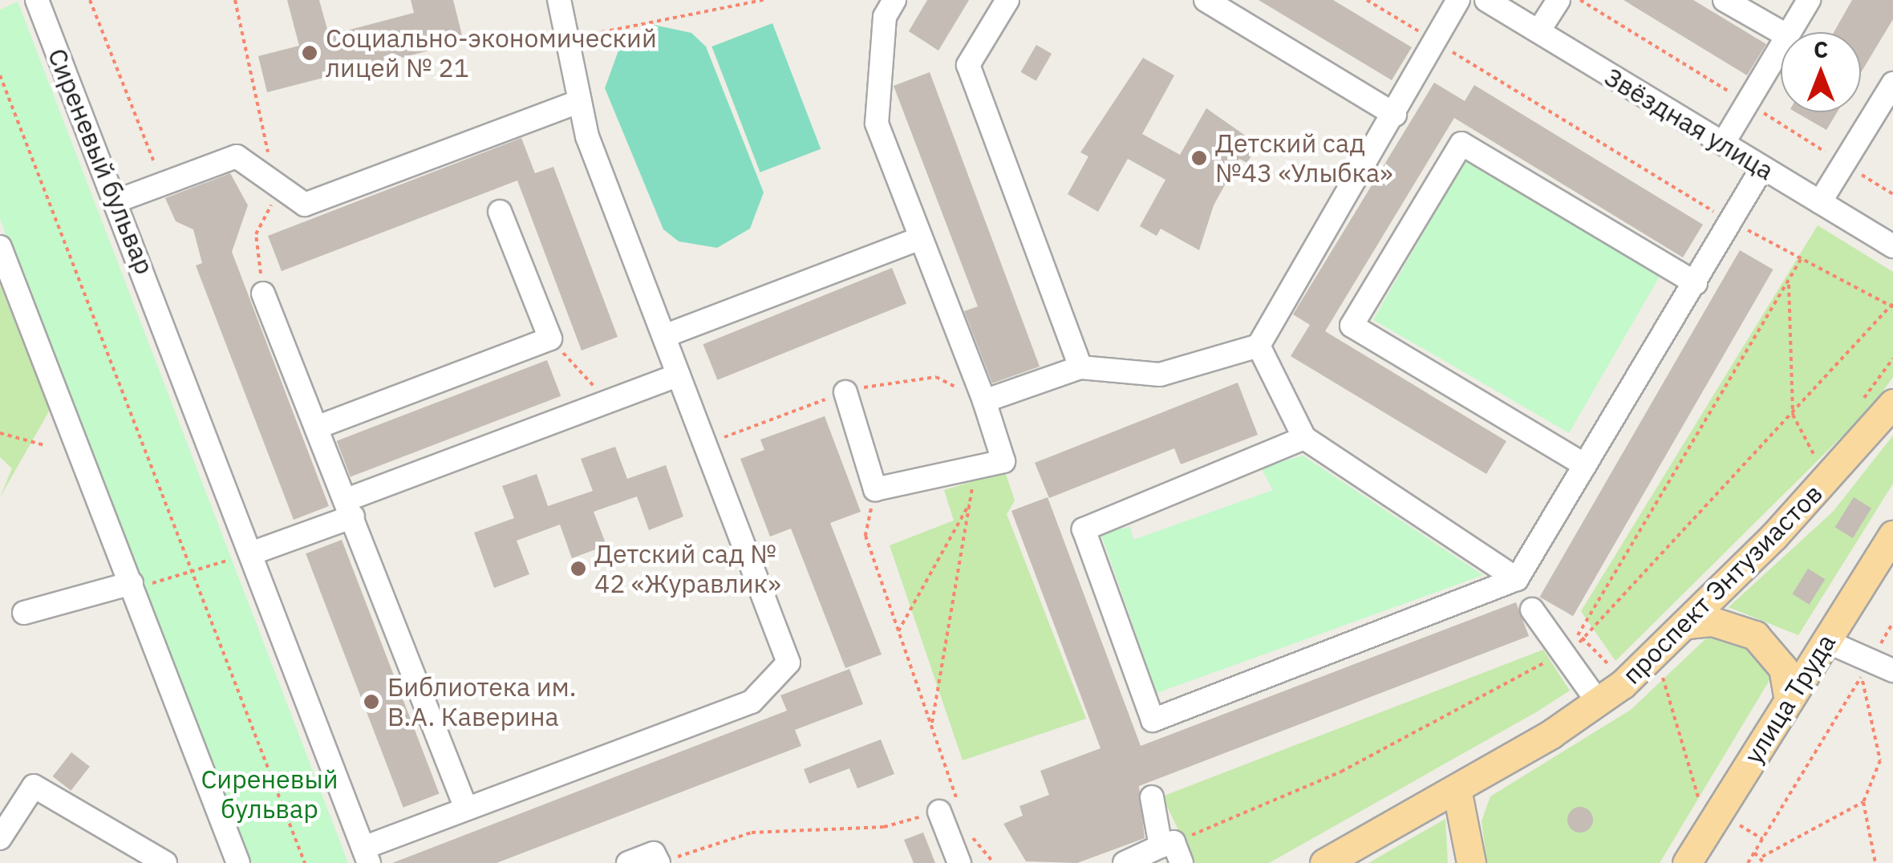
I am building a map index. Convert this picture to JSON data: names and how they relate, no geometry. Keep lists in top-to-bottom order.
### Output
{
  "streets": {
    "main road": ["проспект Энтузиастов", "улица Труда"],
    "street": ["Звёздная улица", "Сиреневый бульвар"]
  },
  "parks": ["Сиреневый бульвар"],
  "places": [
    "Социально-экономический лицей № 21",
    "Детский сад №43 «Улыбка»",
    "Детский сад № 42 «Журавлик»",
    "Библиотека им. В.А. Каверина"
  ],
  "north": "top"
}
